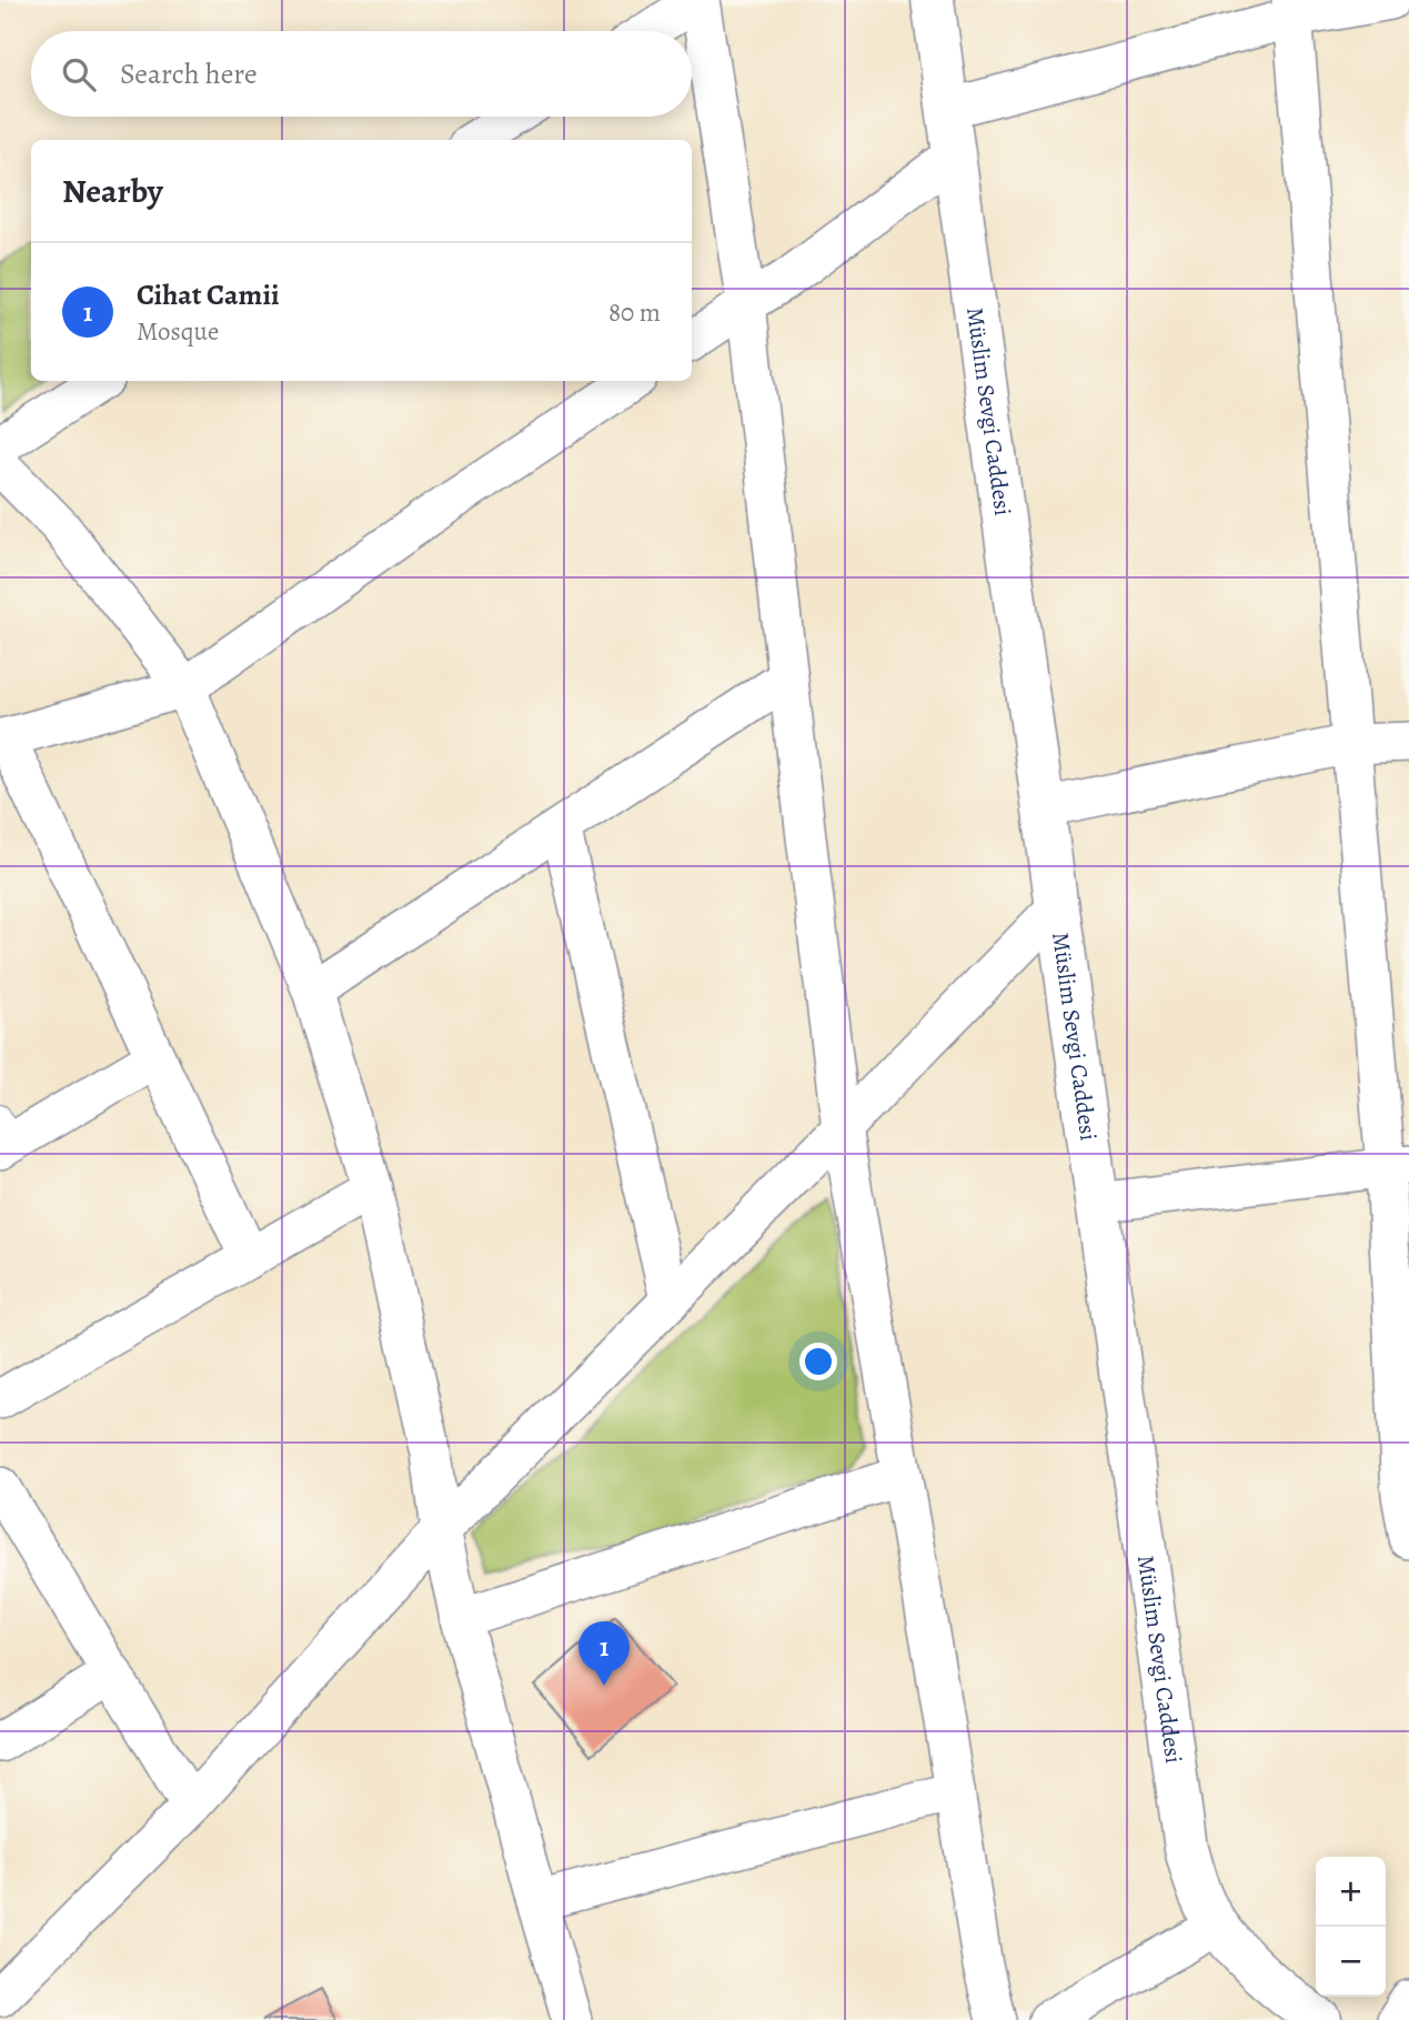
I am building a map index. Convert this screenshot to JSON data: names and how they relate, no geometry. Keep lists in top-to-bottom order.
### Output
{
  "streets": {
    "street": ["Müslim Sevgi Caddesi"]
  },
  "page": {
    "search": "Search here",
    "heading": "Nearby",
    "list": [
      {
        "mark": "1",
        "name": "Cihat Camii",
        "note": "Mosque",
        "value": "80 m"
      }
    ],
    "pins": "1",
    "map_buttons": ["+", "−"]
  }
}
